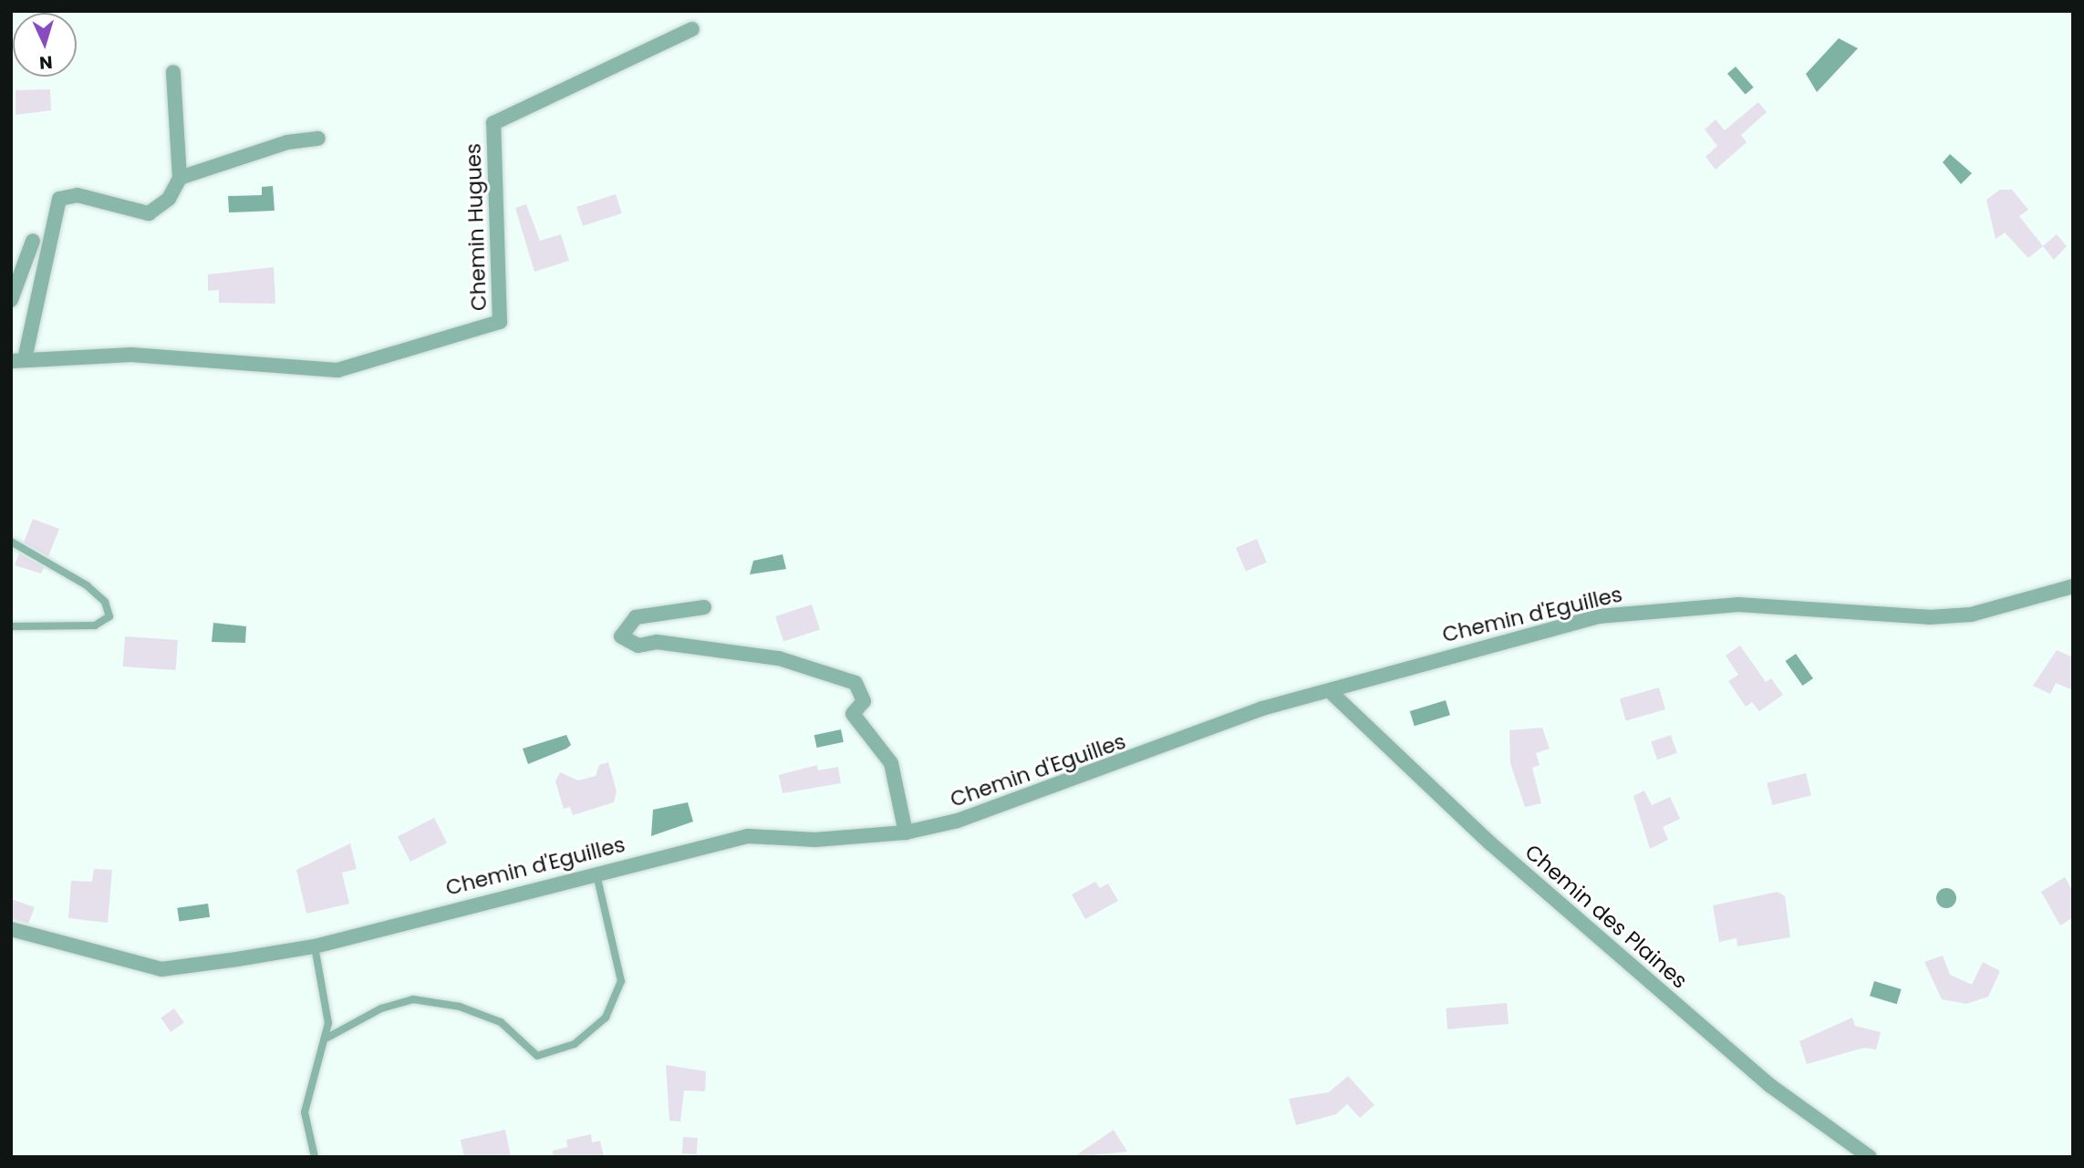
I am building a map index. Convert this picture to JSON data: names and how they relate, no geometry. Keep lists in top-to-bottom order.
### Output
{
  "streets": {
    "street": ["Chemin Hugues", "Chemin d'Eguilles", "Chemin des Plaines"]
  },
  "crossings": [
    ["Chemin d'Eguilles", "Chemin des Plaines"]
  ],
  "north": "bottom"
}
